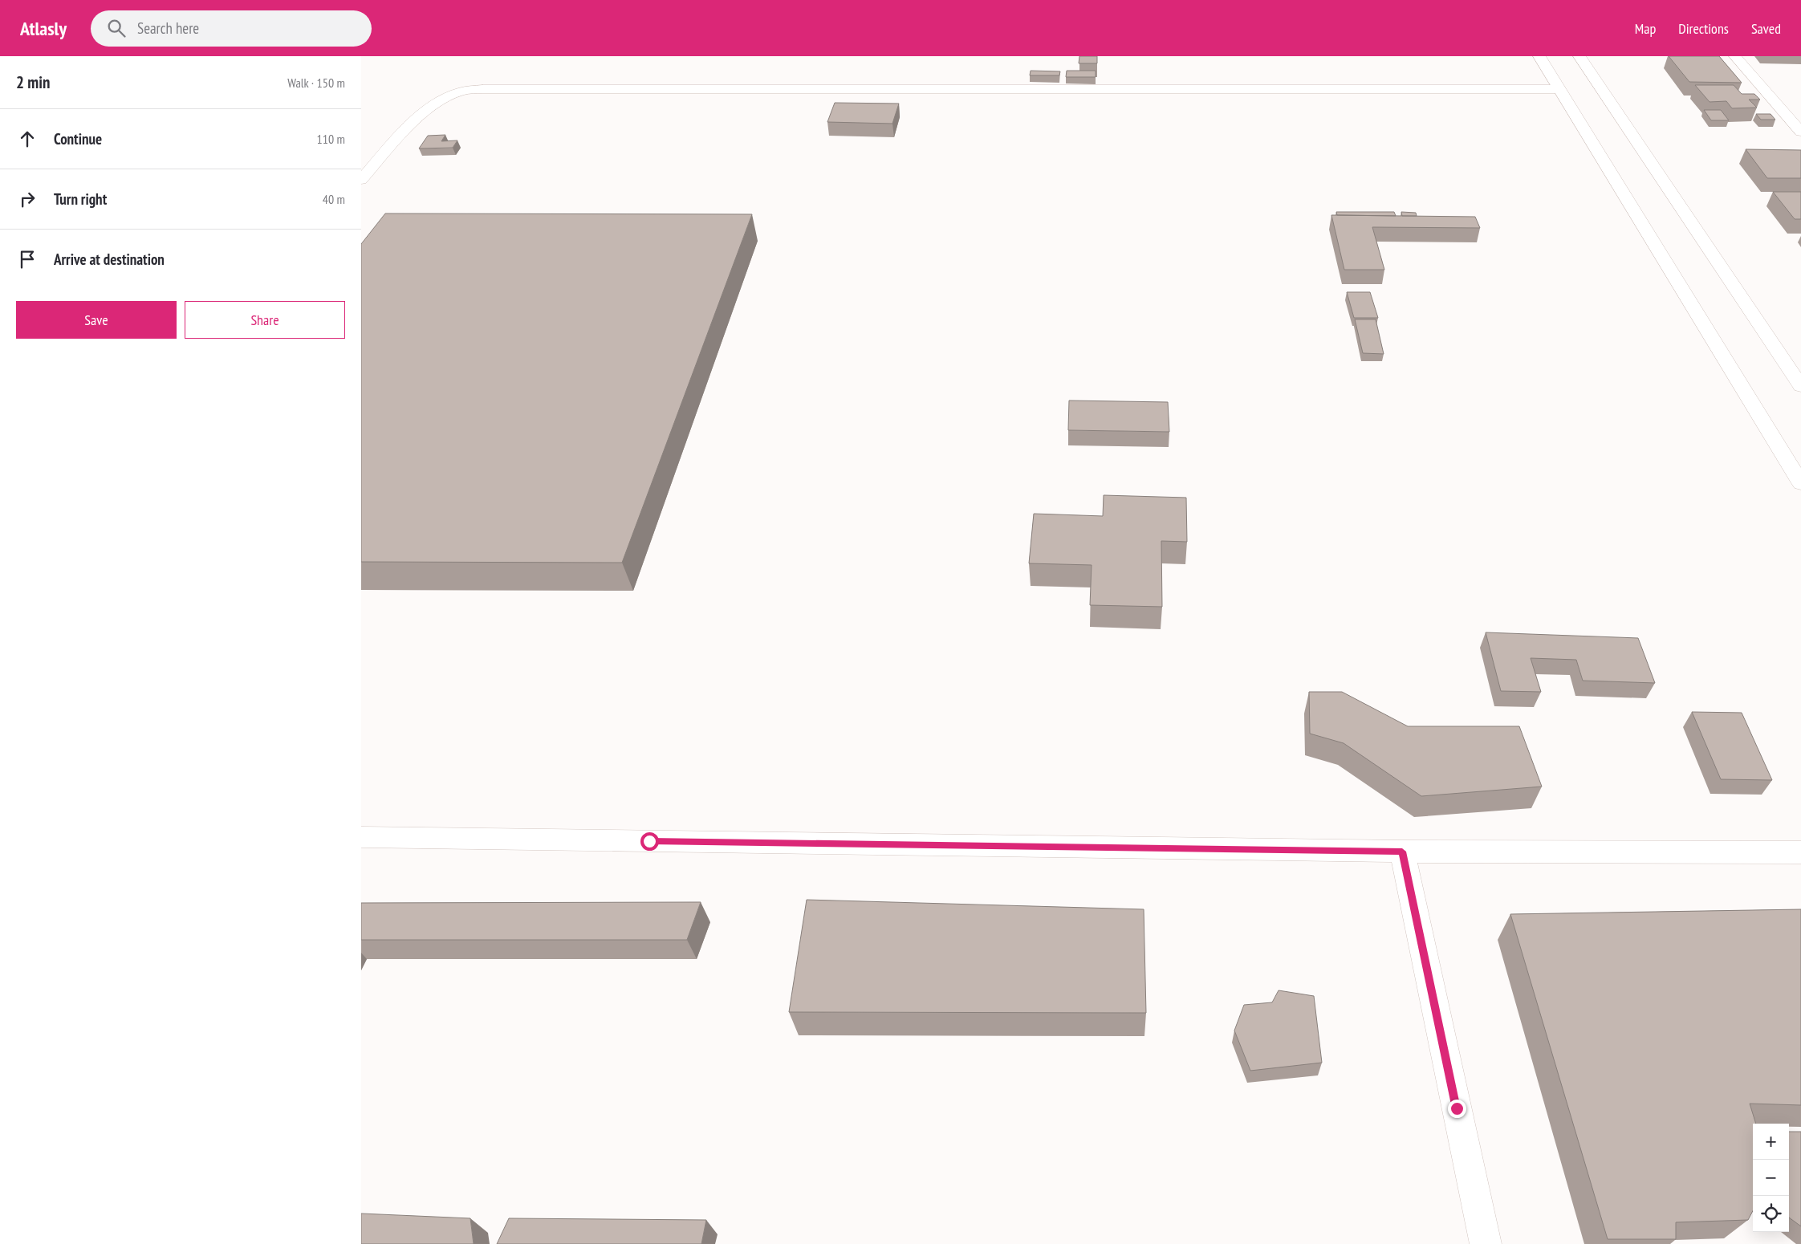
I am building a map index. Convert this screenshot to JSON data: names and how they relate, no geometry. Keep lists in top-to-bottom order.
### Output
{
  "page": {
    "header": "Atlasly",
    "search": "Search here",
    "nav": ["Map", "Directions", "Saved"],
    "heading": ["2 min", "Walk · 150 m"],
    "list": [
      ["Continue", "110 m"],
      ["Turn right", "40 m"],
      "Arrive at destination"
    ],
    "buttons": ["Save", "Share"],
    "map_buttons": ["+", "−"]
  }
}
